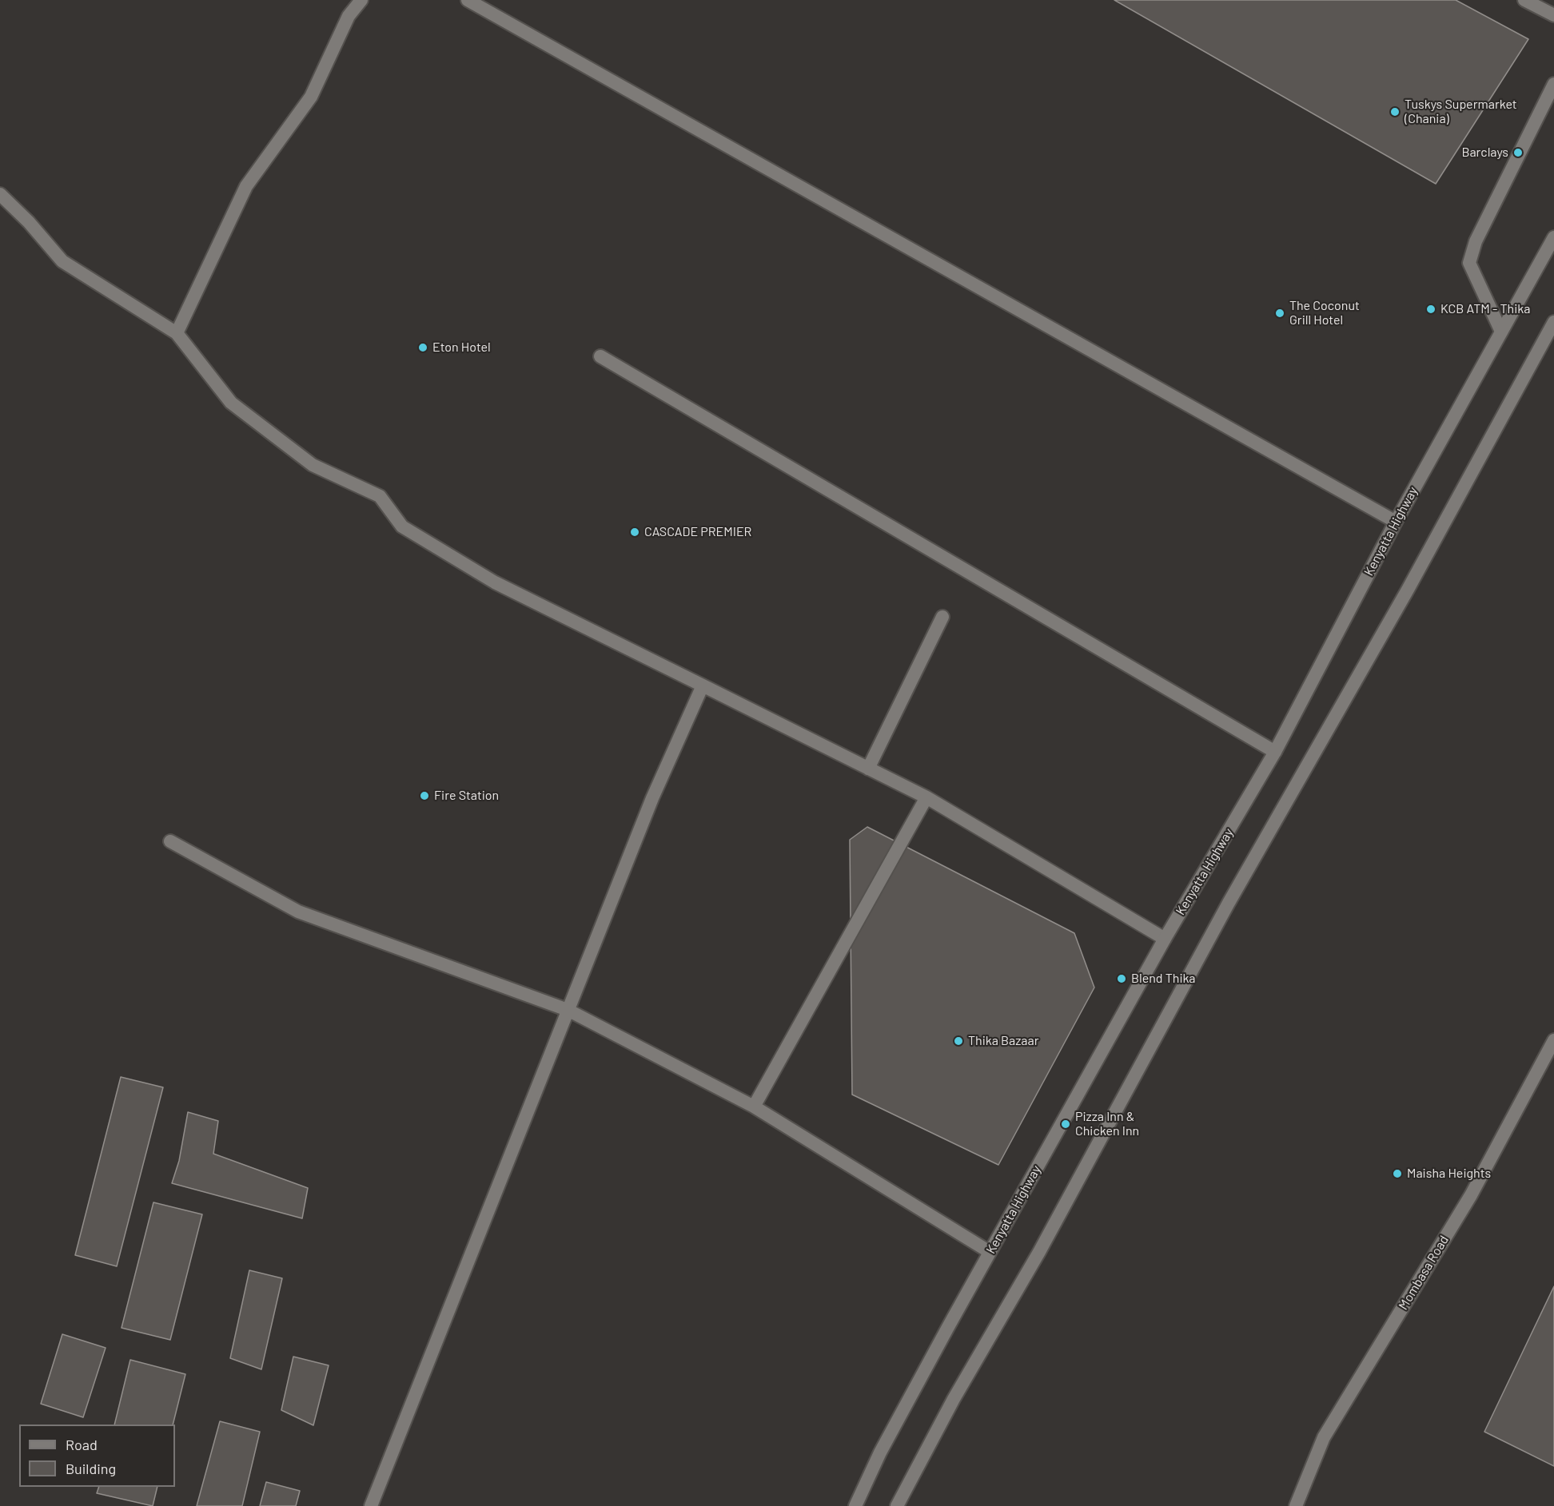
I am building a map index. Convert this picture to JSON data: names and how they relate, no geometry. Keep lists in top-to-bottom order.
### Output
{
  "streets": {
    "street": ["Kenyatta Highway", "Mombasa Road"]
  },
  "places": [
    "Tuskys Supermarket (Chania)",
    "Barclays",
    "KCB ATM - Thika",
    "The Coconut Grill Hotel",
    "Eton Hotel",
    "CASCADE PREMIER",
    "Fire Station",
    "Blend Thika",
    "Thika Bazaar",
    "Pizza Inn & Chicken Inn",
    "Maisha Heights"
  ],
  "legend": ["Road", "Building"]
}
